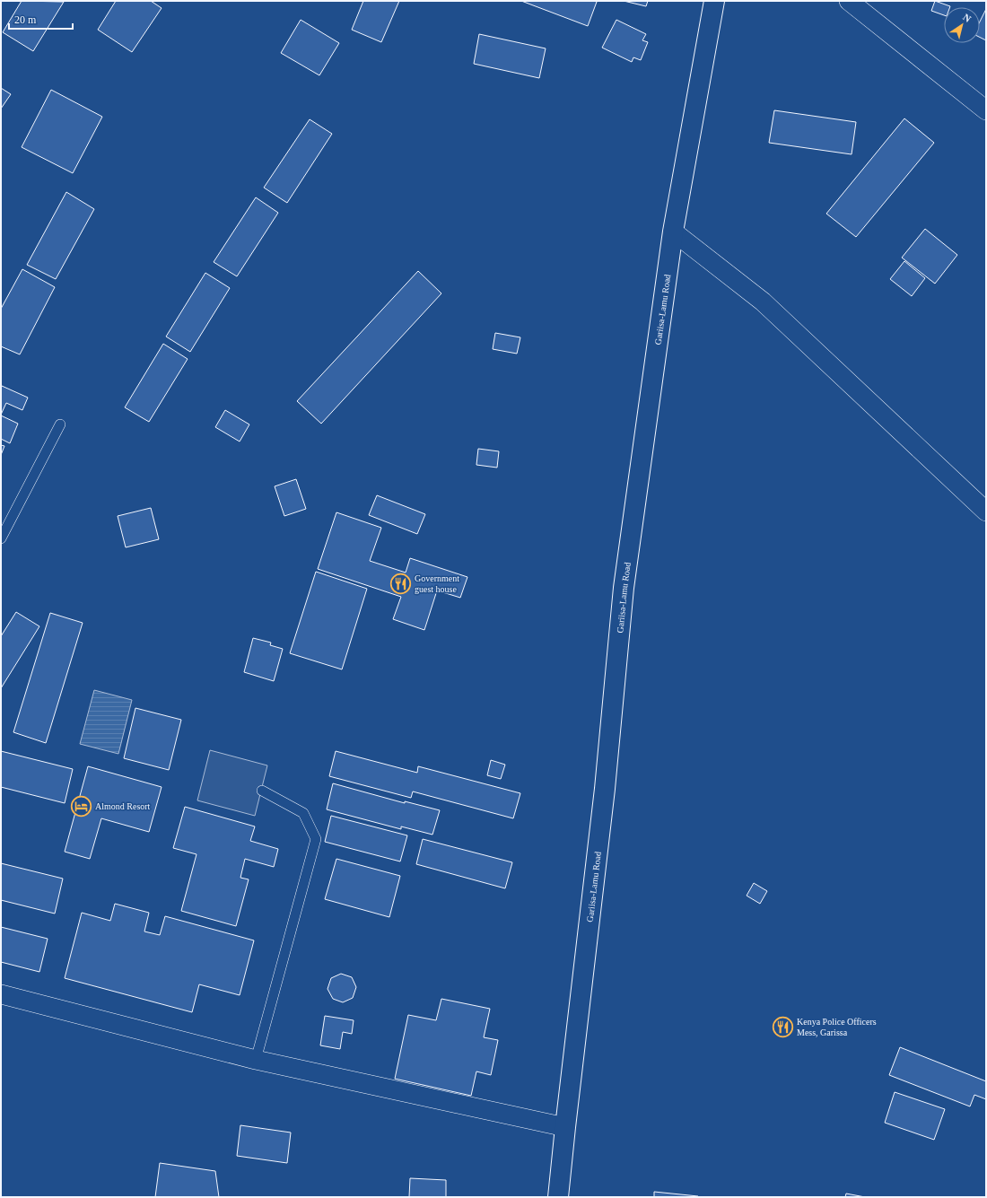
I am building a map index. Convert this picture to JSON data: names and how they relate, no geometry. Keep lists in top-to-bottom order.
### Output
{
  "streets": {
    "street": ["Gariisa-Lamu Road"]
  },
  "places": {
    "restaurant": ["Government guest house", "Kenya Police Officers Mess, Garissa"],
    "hotel": ["Almond Resort"]
  },
  "scale_bar": "20 m",
  "north": "top right"
}
